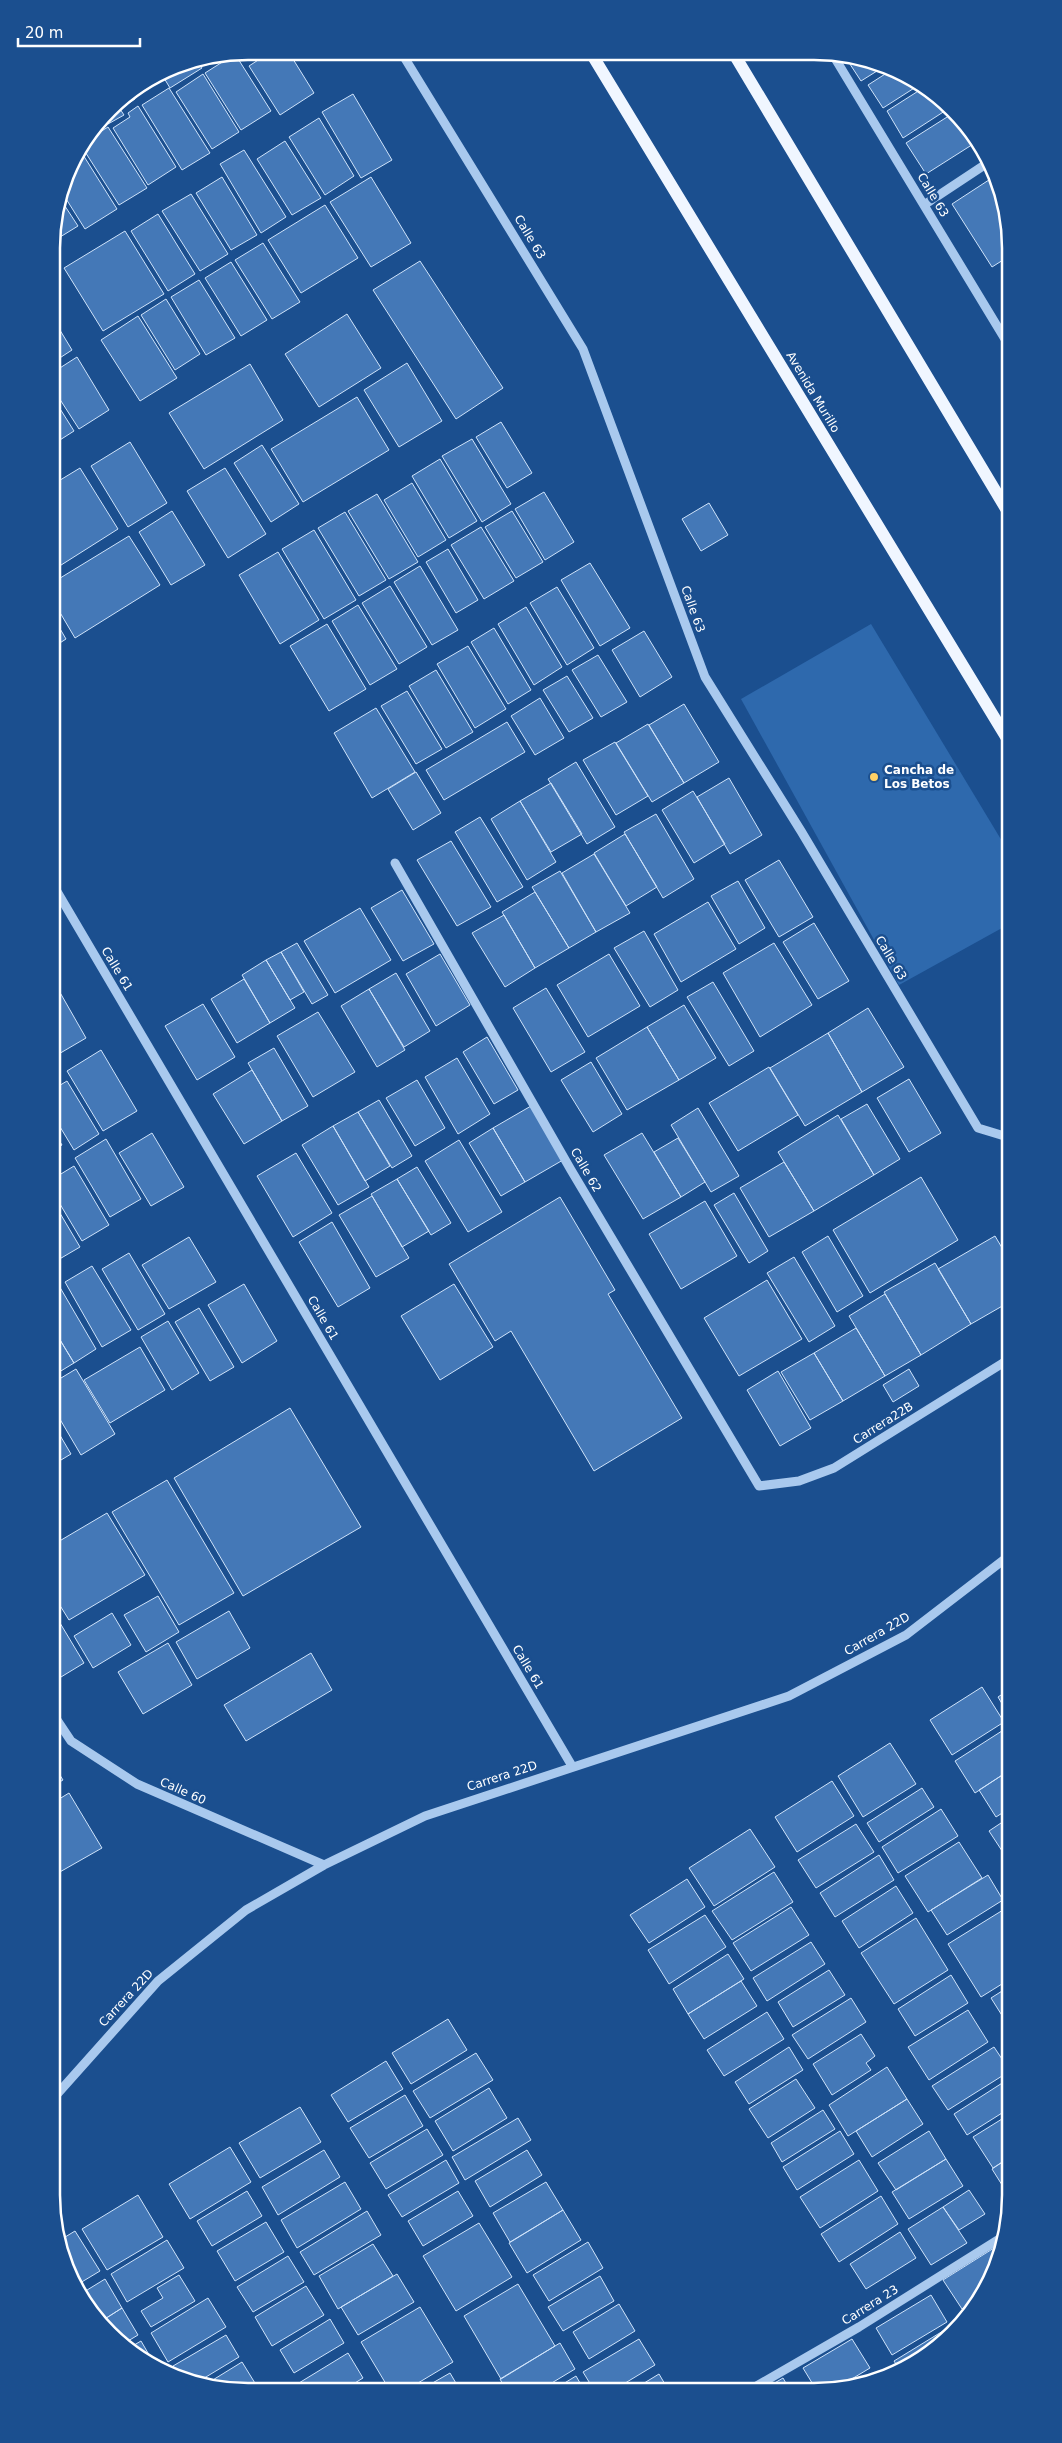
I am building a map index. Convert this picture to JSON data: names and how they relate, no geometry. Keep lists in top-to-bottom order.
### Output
{
  "streets": {
    "main road": ["Avenida Murillo"],
    "street": [
      "Calle 63",
      "Calle 61",
      "Calle 62",
      "Carrera22B",
      "Carrera 22D",
      "Calle 60",
      "Carrera 23"
    ]
  },
  "crossings": [
    ["Calle 61", "Carrera 22D"],
    ["Calle 62", "Carrera22B"],
    ["Carrera 22D", "Calle 60"]
  ],
  "places": ["Cancha de Los Betos"],
  "scale_bar": "20 m"
}
